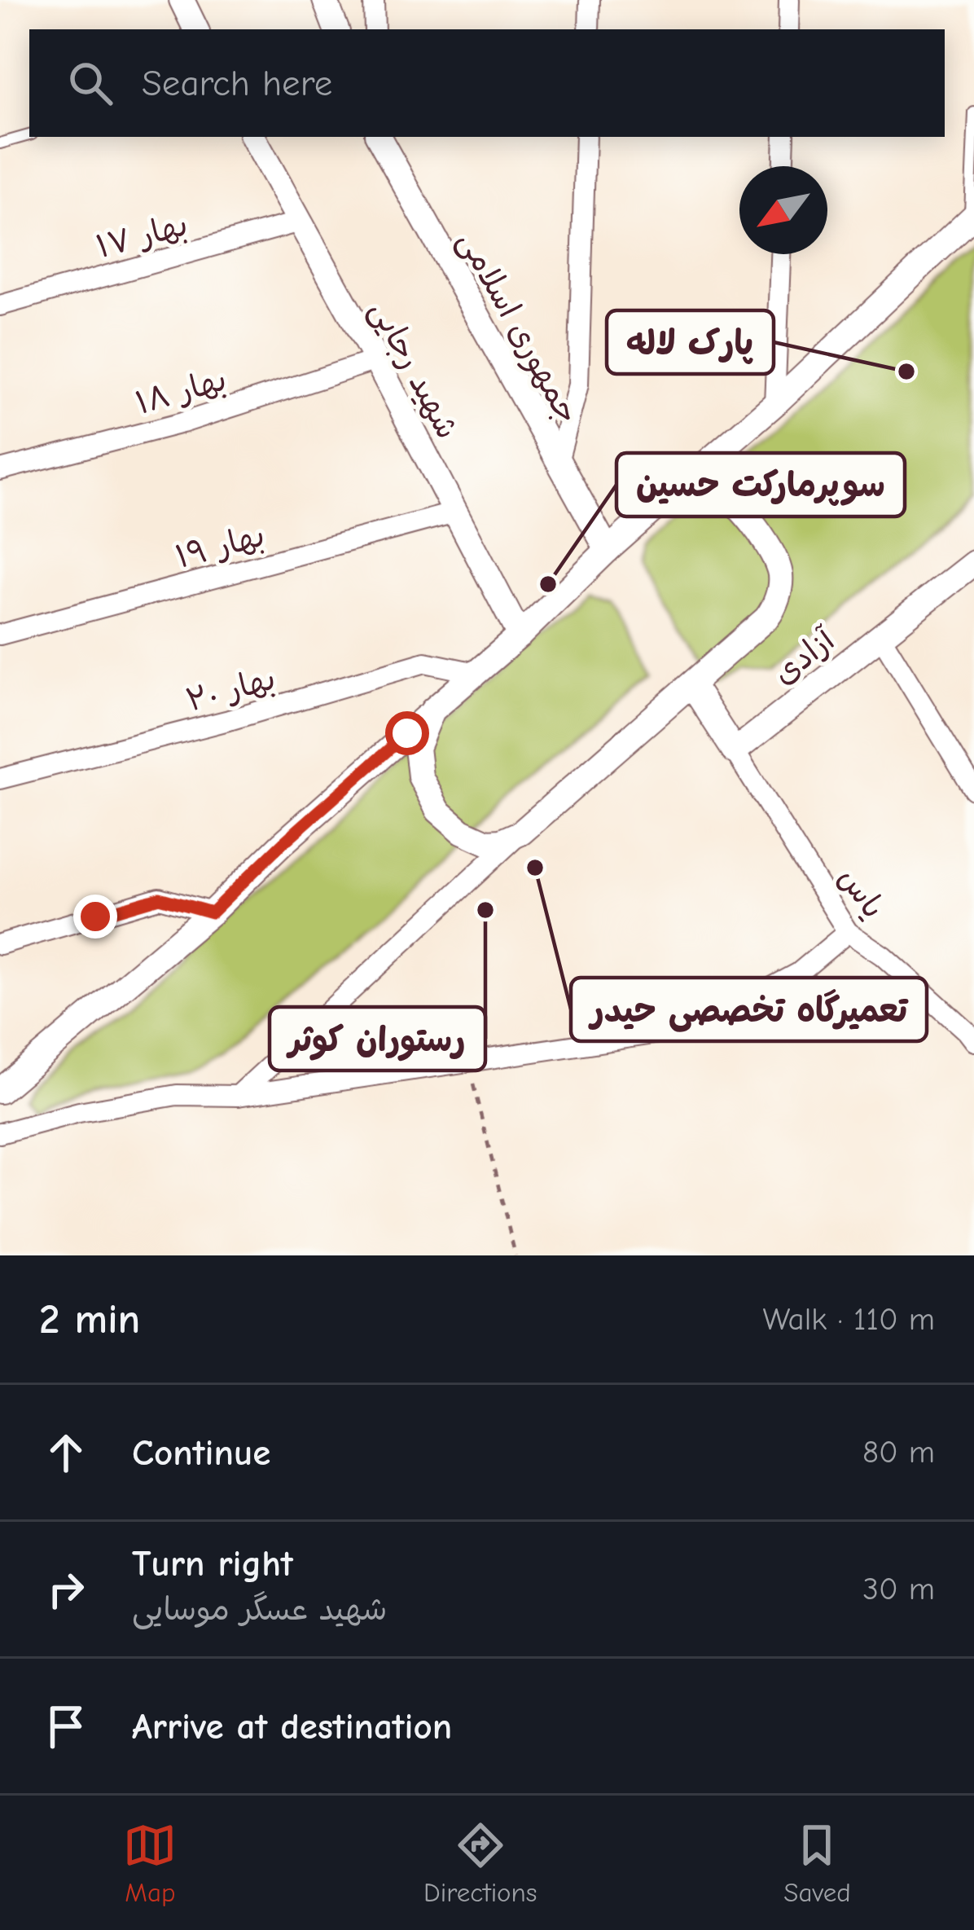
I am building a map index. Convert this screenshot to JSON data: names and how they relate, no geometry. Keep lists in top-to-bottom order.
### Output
{
  "streets": {
    "street": [
      "بهار ۱۷",
      "جمهوری اسلامی",
      "شهید رجایی",
      "بهار ۱۸",
      "بهار ۱۹",
      "آزادی",
      "بهار ۲۰",
      "یاس"
    ]
  },
  "crossings": [
    ["بهار ۱۷", "شهید رجایی"],
    ["شهید رجایی", "بهار ۱۸"],
    ["شهید رجایی", "بهار ۱۹"],
    ["آزادی", "یاس"]
  ],
  "places": [
    "پارک لاله",
    "سوپرمارکت حسین",
    "تعمیرگاه تخصصی حیدر",
    "رستوران کوثر"
  ],
  "north": "bottom left",
  "page": {
    "search": "Search here",
    "heading": ["2 min", "Walk · 110 m"],
    "list": [
      ["Continue", "80 m"],
      ["Turn right", "شهید عسگر موسایی", "30 m"],
      "Arrive at destination"
    ],
    "nav": ["Map", "Directions", "Saved"]
  }
}
